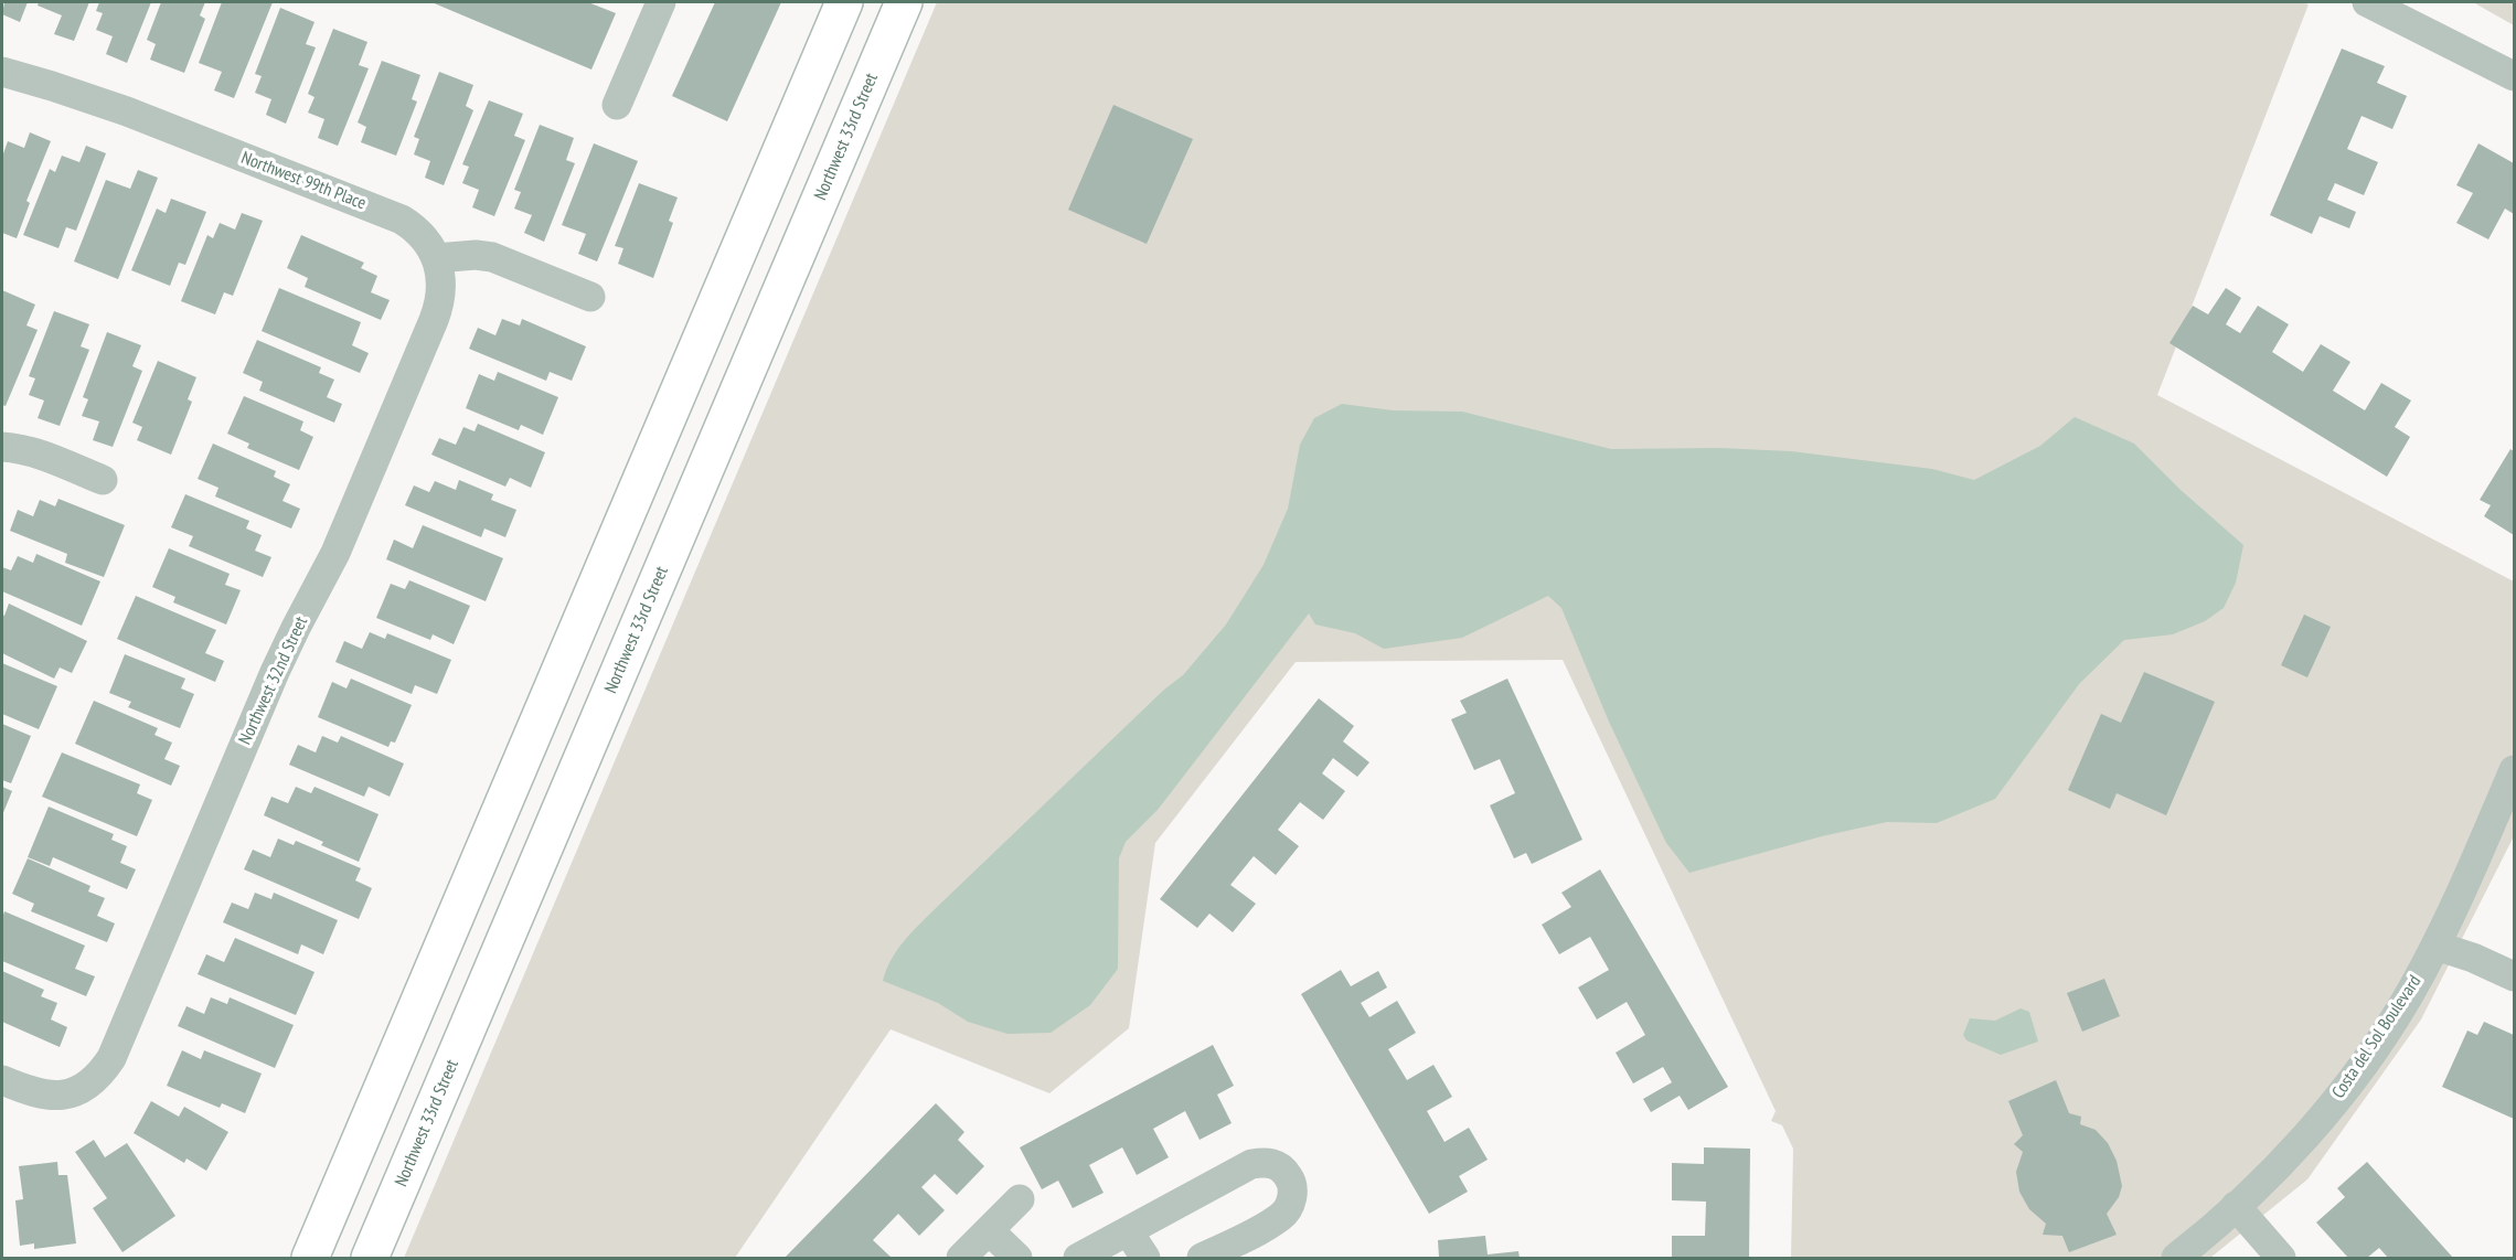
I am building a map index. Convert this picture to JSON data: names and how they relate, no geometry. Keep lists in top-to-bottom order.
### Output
{
  "streets": {
    "street": [
      "Northwest 33rd Street",
      "Northwest 99th Place",
      "Northwest 32nd Street",
      "Costa del Sol Boulevard"
    ]
  },
  "crossings": [
    ["Northwest 99th Place", "Northwest 32nd Street"]
  ]
}
